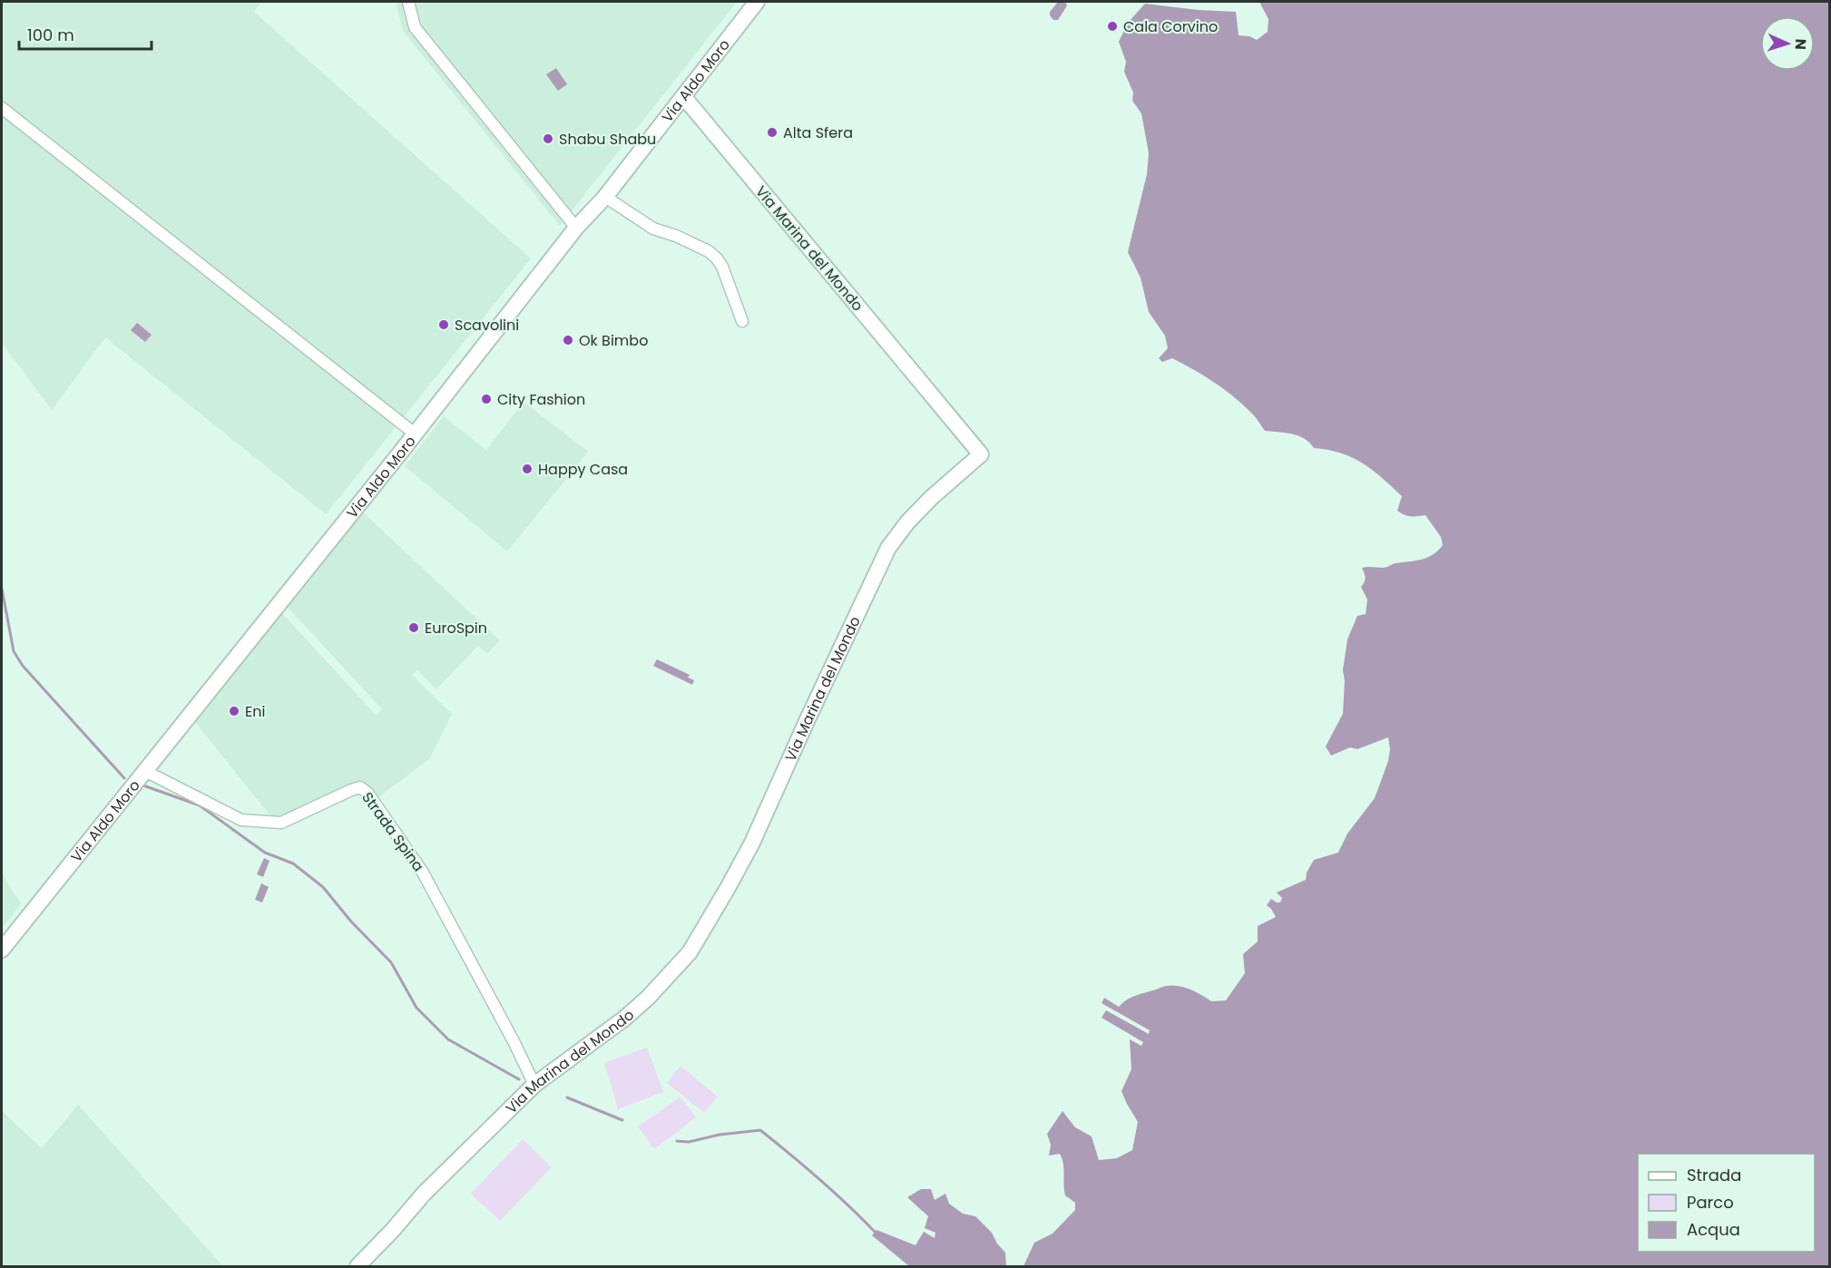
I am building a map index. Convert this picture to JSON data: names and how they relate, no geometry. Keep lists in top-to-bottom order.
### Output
{
  "streets": {
    "street": ["Via Aldo Moro", "Via Marina del Mondo", "Strada Spina"]
  },
  "crossings": [
    ["Via Aldo Moro", "Via Marina del Mondo"],
    ["Via Aldo Moro", "Strada Spina"],
    ["Via Marina del Mondo", "Strada Spina"]
  ],
  "places": [
    "Cala Corvino",
    "Alta Sfera",
    "Shabu Shabu",
    "Scavolini",
    "Ok Bimbo",
    "City Fashion",
    "Happy Casa",
    "EuroSpin",
    "Eni"
  ],
  "legend": ["Strada", "Parco", "Acqua"],
  "scale_bar": "100 m",
  "north": "right"
}
